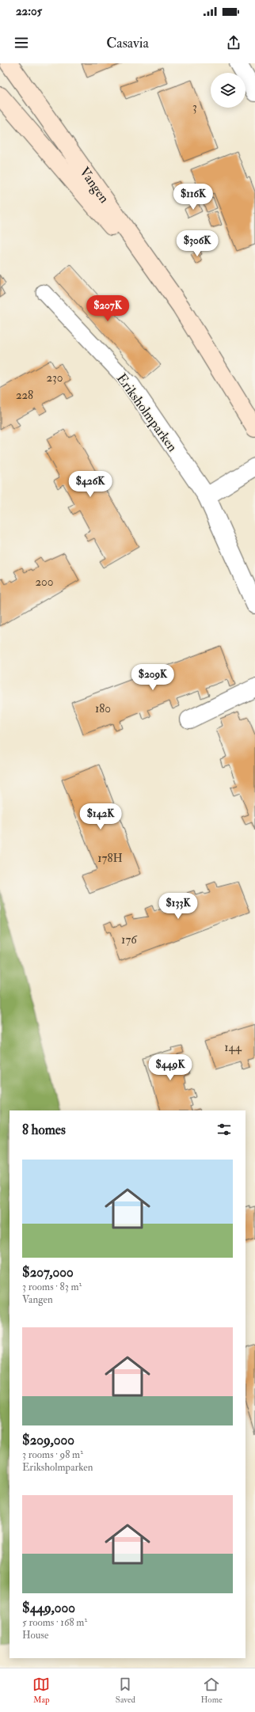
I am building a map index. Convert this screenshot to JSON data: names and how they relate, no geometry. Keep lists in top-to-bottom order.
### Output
{
  "streets": {
    "street": ["Vangen", "Eriksholmparken"]
  },
  "house_numbers": [
    "3",
    "230",
    "228",
    "200",
    "180",
    "178H",
    "176",
    "144"
  ],
  "page": {
    "status": "22:05",
    "header": "Casavia",
    "price": [
      "$116K",
      "$306K",
      "$207K",
      "$426K",
      "$209K",
      "$142K",
      "$133K",
      "$449K"
    ],
    "heading": "8 homes",
    "list": [
      {
        "name": "$207,000",
        "note": "3 rooms · 83 m² · Vangen"
      },
      {
        "name": "$209,000",
        "note": "3 rooms · 98 m² · Eriksholmparken"
      },
      {
        "name": "$449,000",
        "note": "5 rooms · 168 m² · House"
      }
    ],
    "tabs": ["Map", "Saved", "Home"]
  }
}
